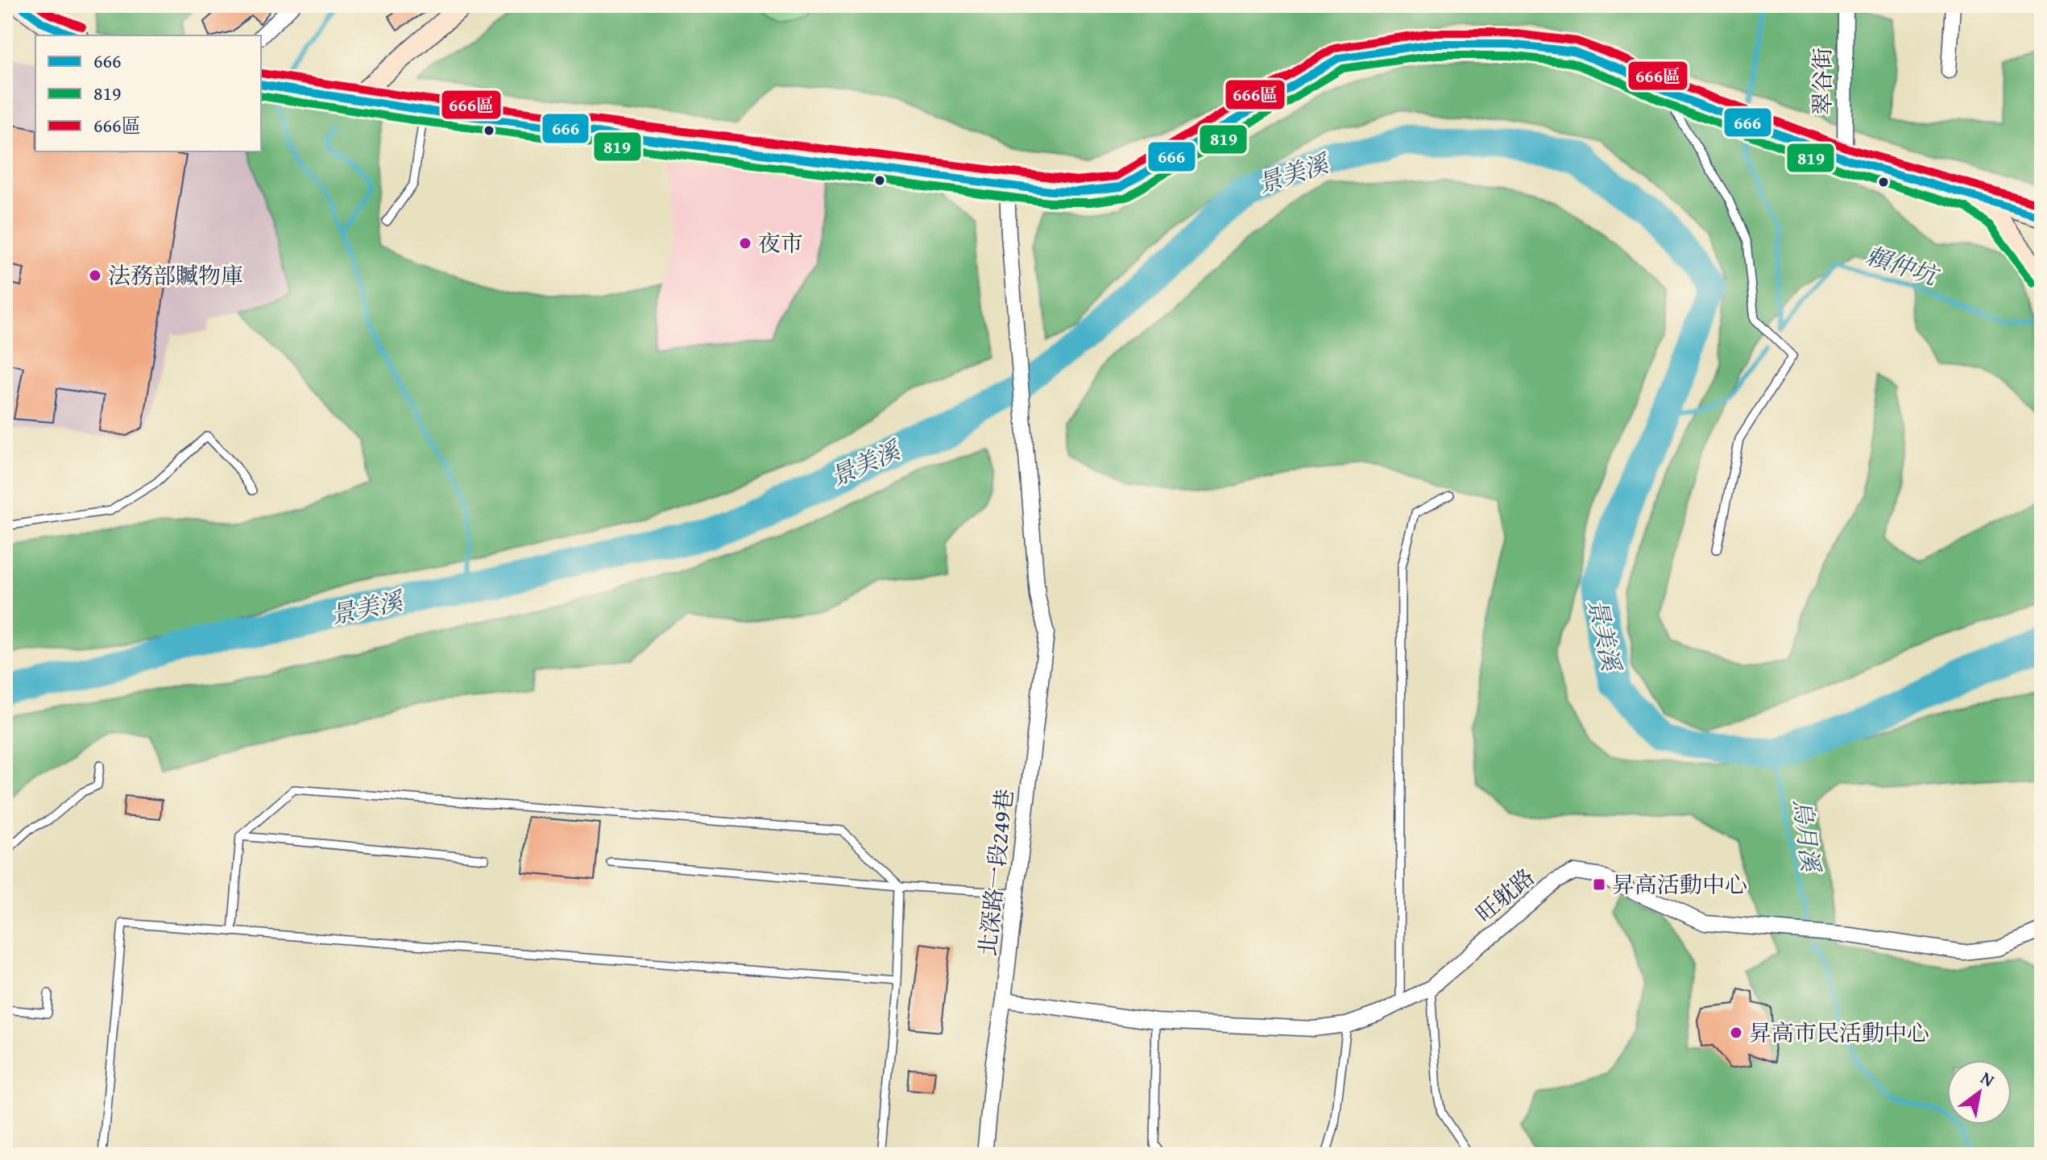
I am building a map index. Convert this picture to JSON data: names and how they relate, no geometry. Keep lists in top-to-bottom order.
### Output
{
  "streets": {
    "street": ["翠谷街", "北深路一段249巷", "旺躭路"]
  },
  "crossings": [
    ["北深路一段249巷", "旺躭路"]
  ],
  "water": ["景美溪", "賴仲坑", "烏月溪"],
  "places": {
    "other": ["夜市", "法務部贓物庫", "昇高市民活動中心"],
    "transit": ["昇高活動中心"]
  },
  "lines": ["transit line 666", "transit line 666區", "transit line 819"],
  "legend": ["666", "819", "666區"],
  "north": "top right"
}
